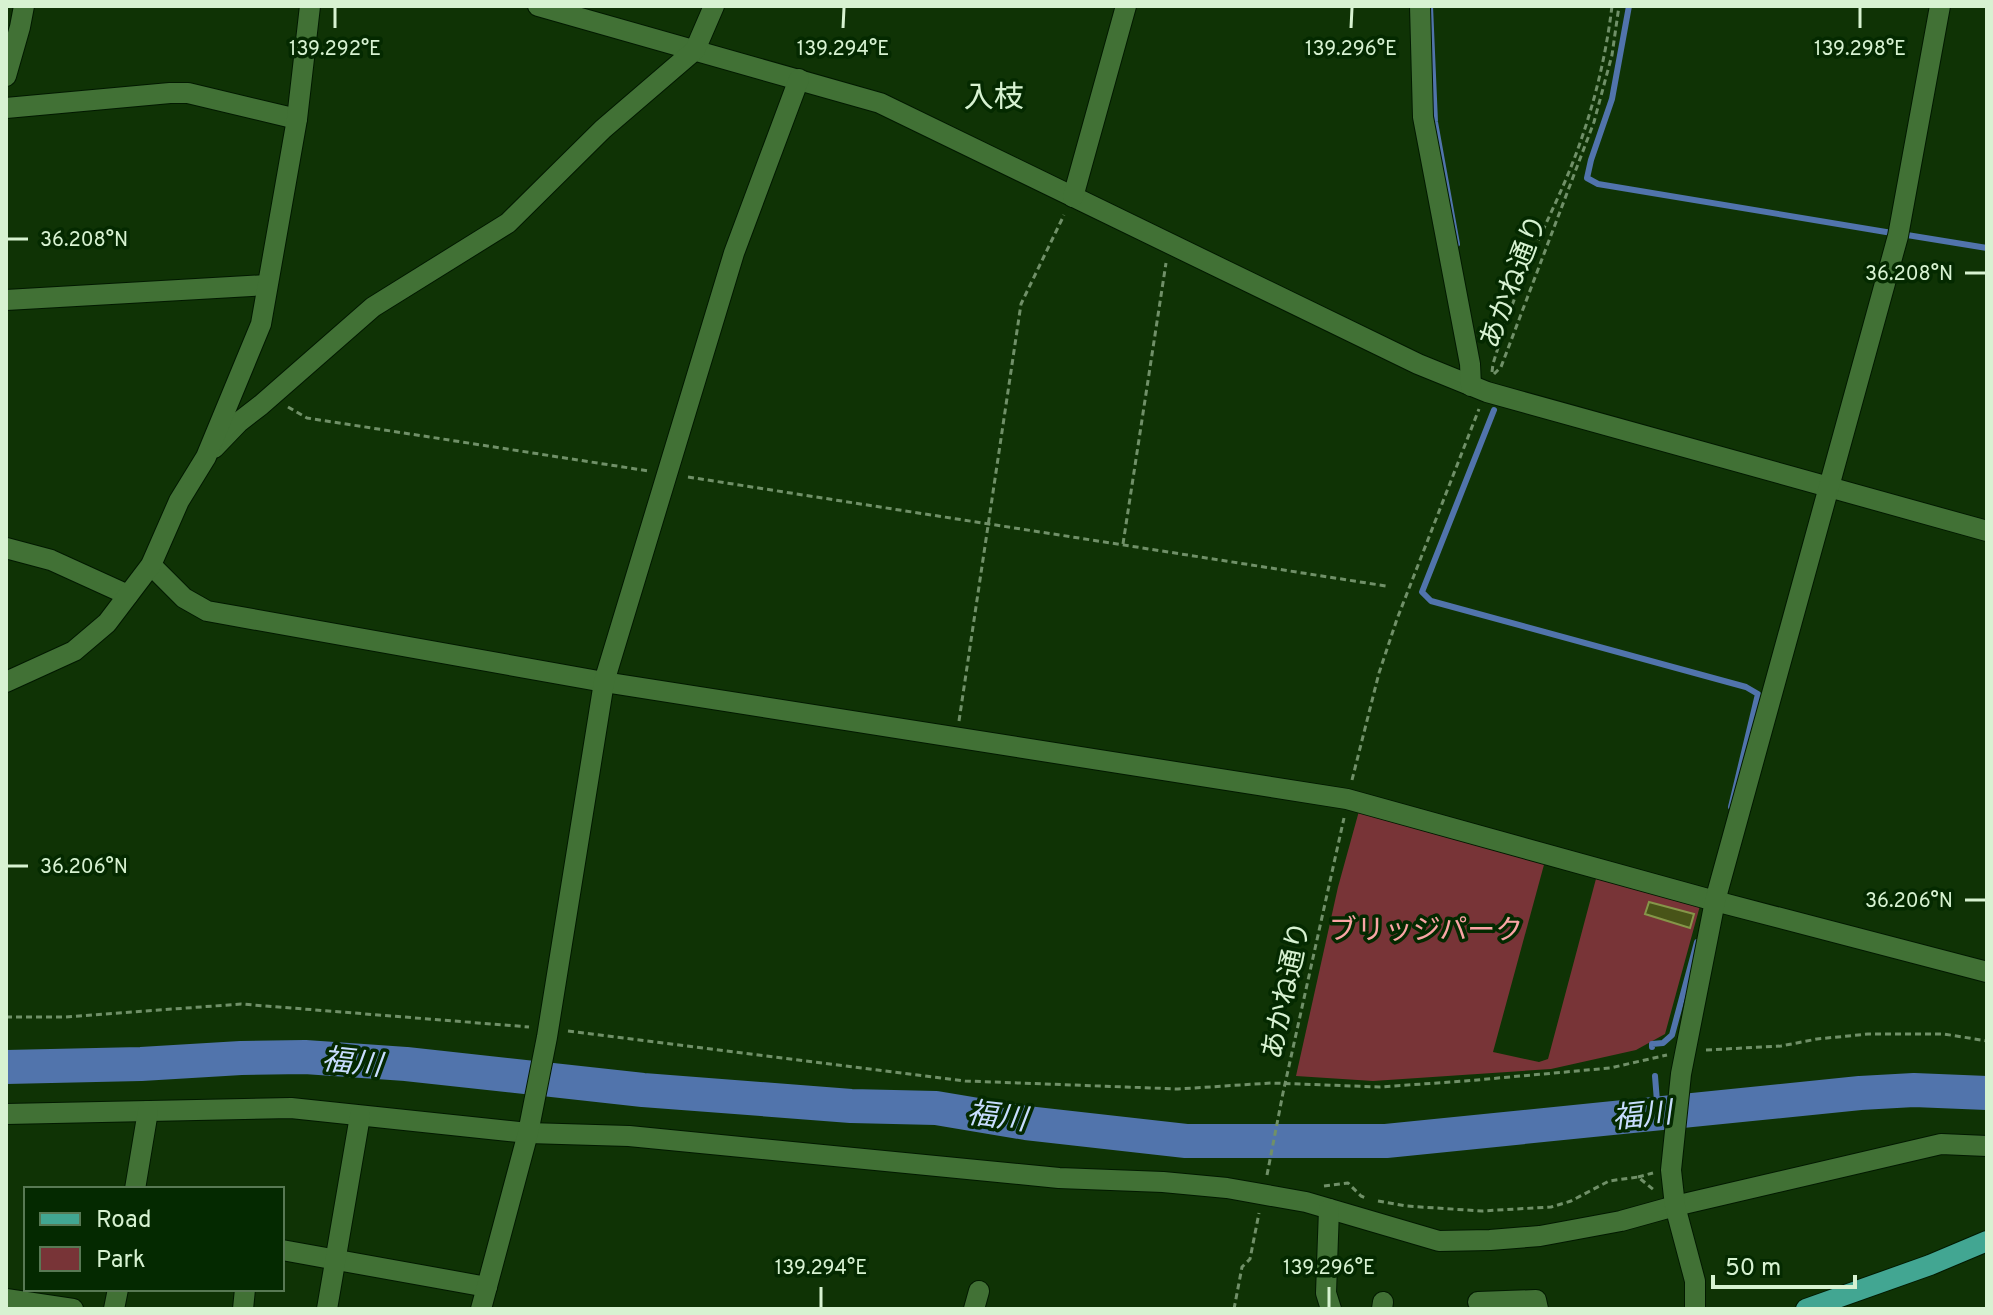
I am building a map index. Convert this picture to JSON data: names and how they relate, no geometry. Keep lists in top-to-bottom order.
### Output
{
  "streets": {
    "path": ["あかね通り"]
  },
  "districts": ["入枝"],
  "water": ["福川"],
  "parks": ["ブリッジパーク"],
  "legend": ["Road", "Park"],
  "scale_bar": "50 m",
  "coordinates": [
    "139.292°E",
    "139.294°E",
    "139.296°E",
    "139.298°E",
    "36.208°N",
    "36.206°N"
  ]
}
